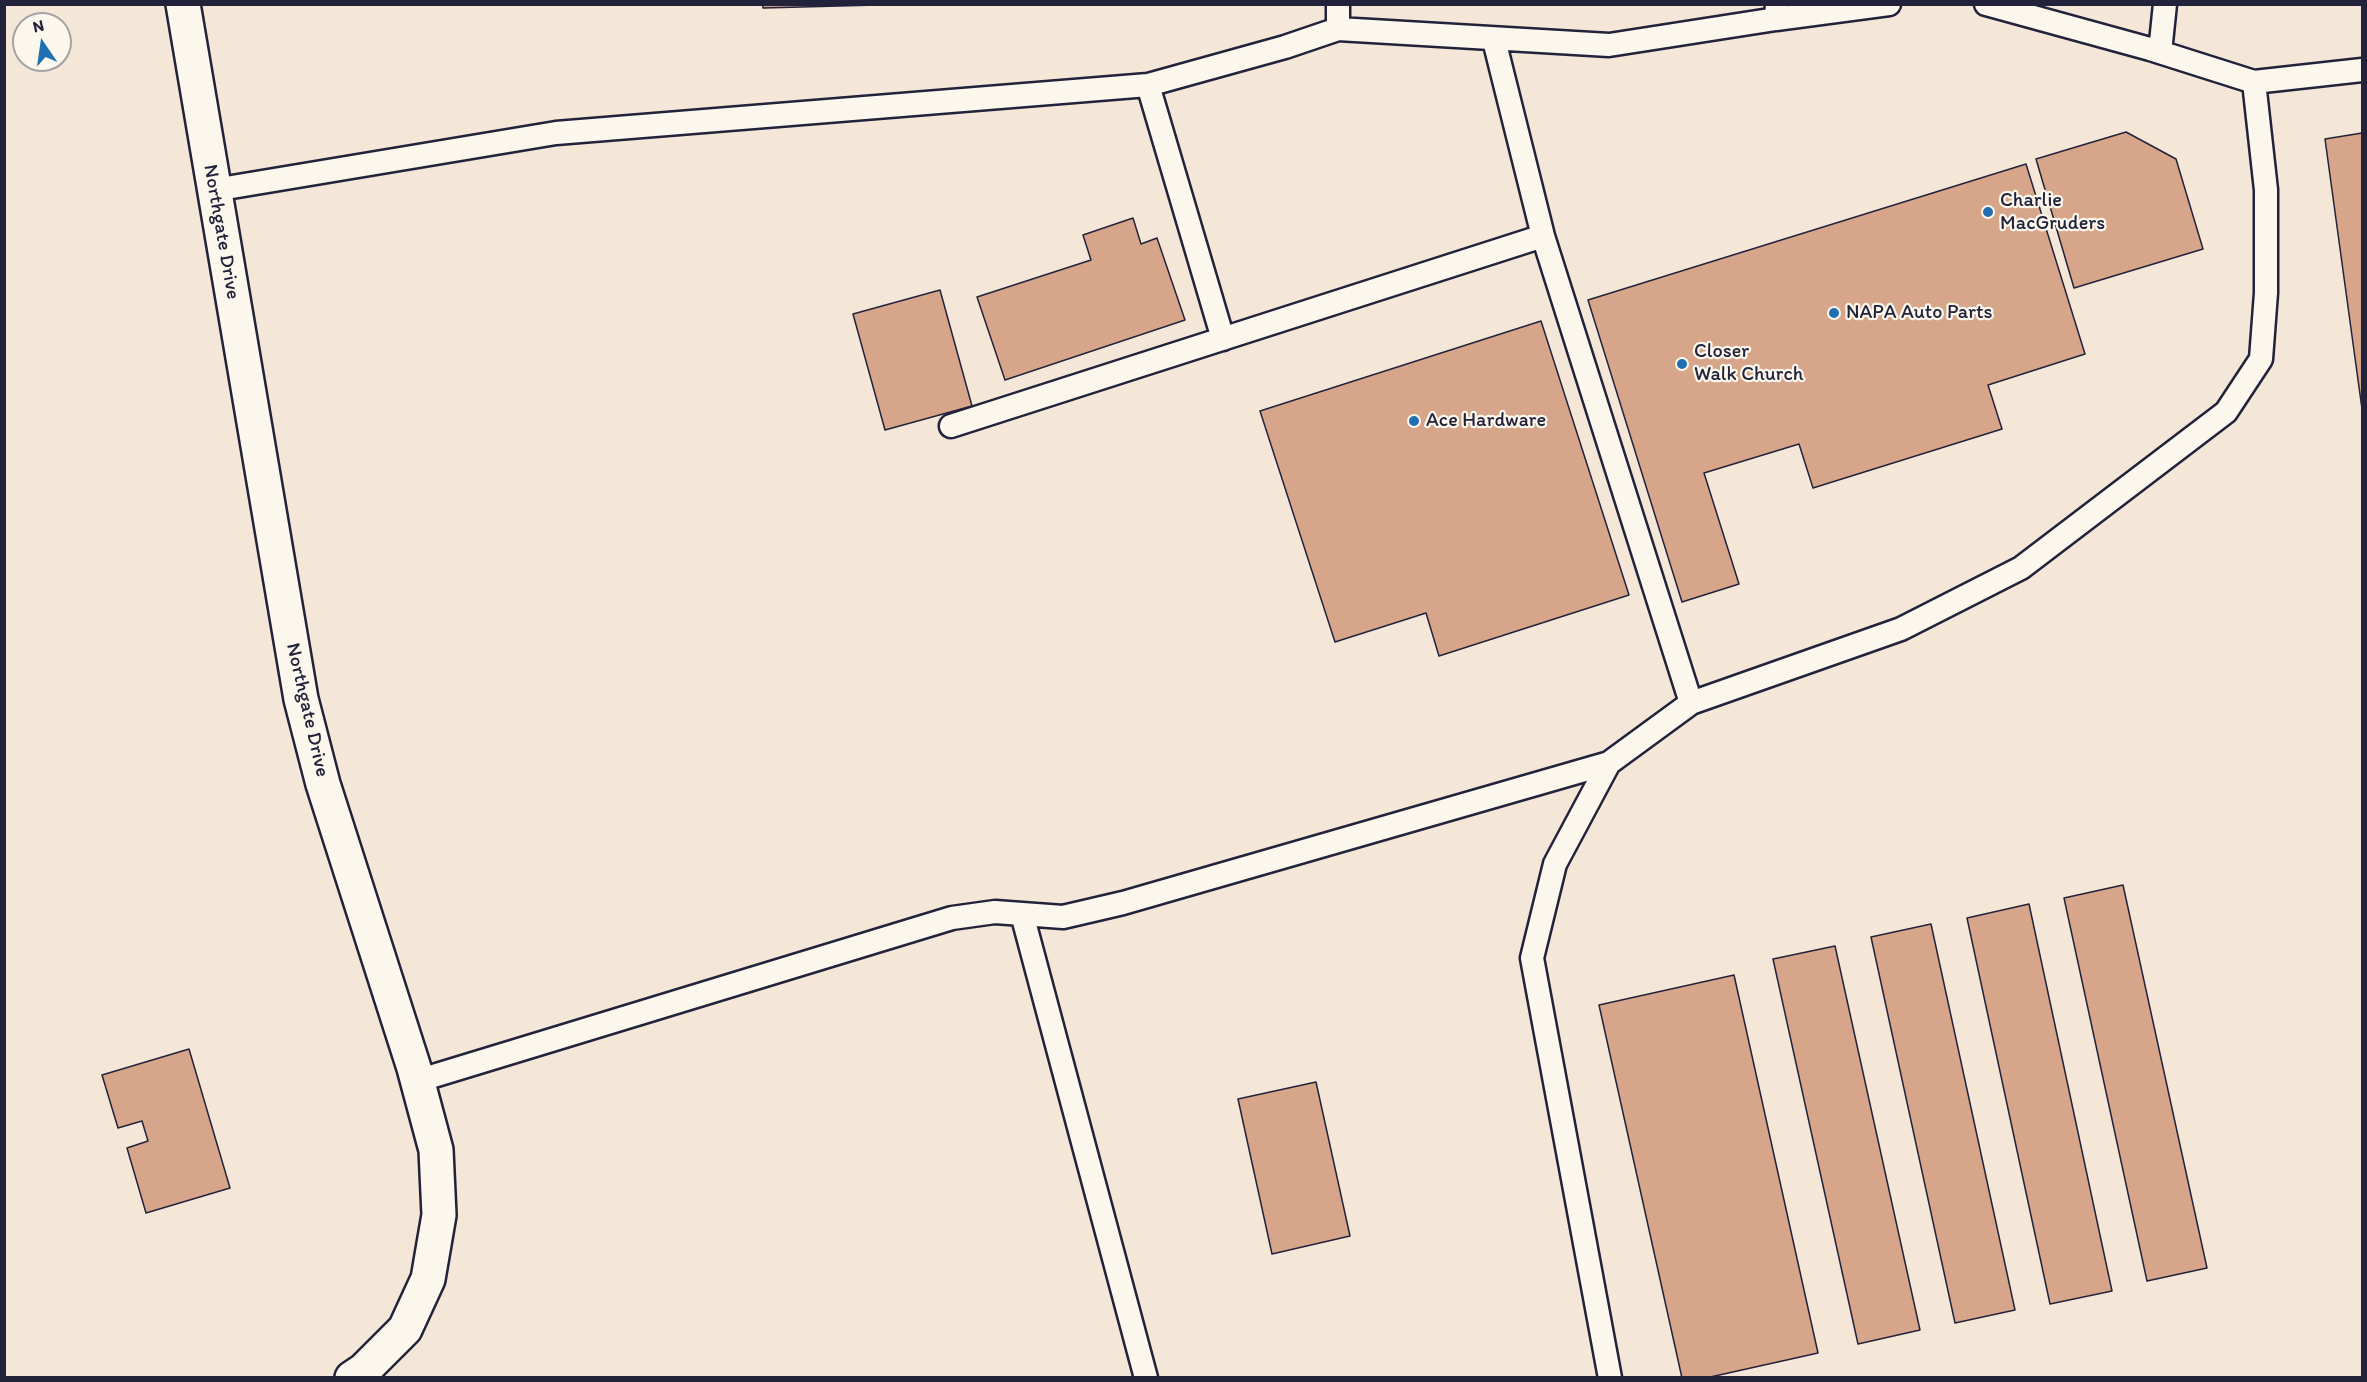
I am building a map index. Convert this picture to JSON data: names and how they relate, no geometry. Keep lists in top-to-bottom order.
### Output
{
  "streets": {
    "street": ["Northgate Drive"]
  },
  "places": [
    "Charlie MacGruders",
    "NAPA Auto Parts",
    "Closer Walk Church",
    "Ace Hardware"
  ],
  "north": "top"
}
